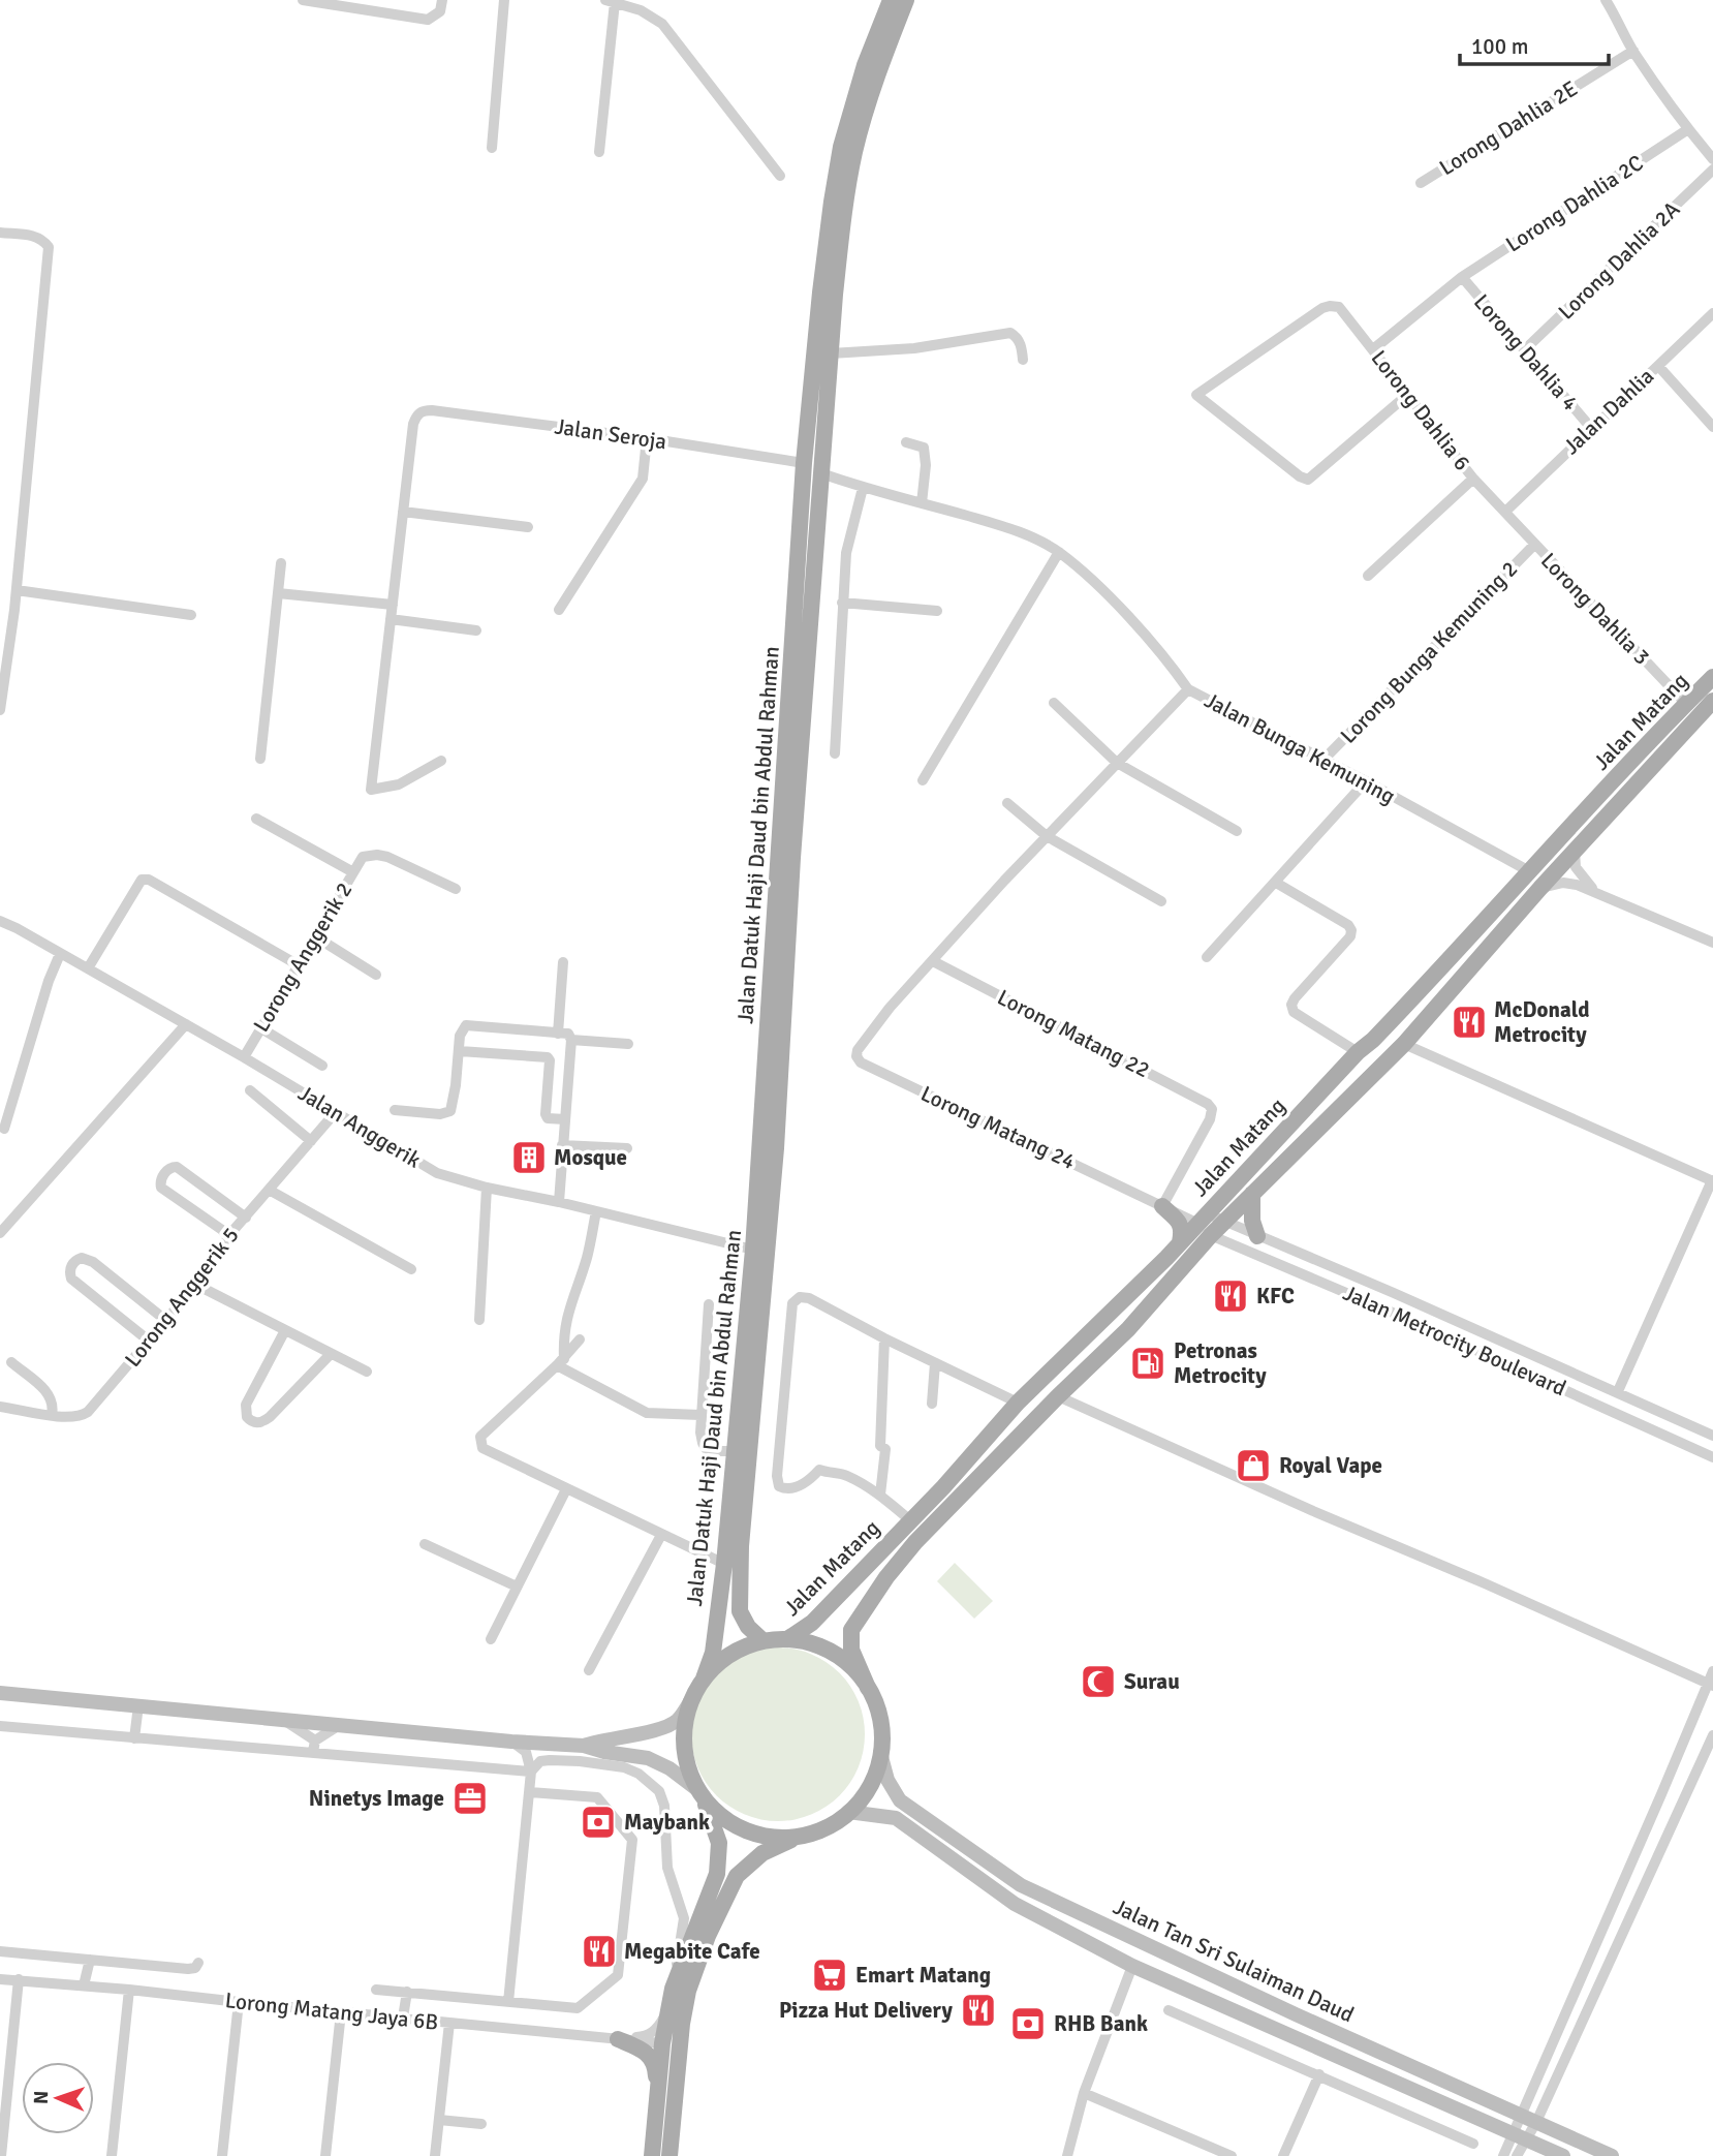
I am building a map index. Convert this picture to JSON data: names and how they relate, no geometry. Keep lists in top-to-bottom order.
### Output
{
  "streets": {
    "main road": ["Jalan Matang", "Jalan Datuk Haji Daud bin Abdul Rahman", "Jalan Tan Sri Sulaiman Daud"],
    "street": [
      "Lorong Dahlia 2E",
      "Lorong Dahlia 2C",
      "Lorong Dahlia 2A",
      "Lorong Dahlia 4",
      "Lorong Dahlia 6",
      "Jalan Dahlia",
      "Jalan Seroja",
      "Lorong Dahlia 3",
      "Lorong Bunga Kemuning 2",
      "Jalan Bunga Kemuning",
      "Lorong Anggerik 2",
      "Lorong Matang 22",
      "Jalan Anggerik",
      "Lorong Matang 24",
      "Lorong Anggerik 5",
      "Jalan Metrocity Boulevard",
      "Lorong Matang Jaya 6B"
    ]
  },
  "crossings": [
    ["Lorong Dahlia 2C", "Lorong Dahlia 4"],
    ["Lorong Dahlia 2C", "Lorong Dahlia 6"],
    ["Lorong Dahlia 2A", "Lorong Dahlia 4"],
    ["Lorong Dahlia 4", "Jalan Dahlia"],
    ["Lorong Dahlia 6", "Jalan Dahlia"],
    ["Lorong Dahlia 6", "Lorong Dahlia 3"],
    ["Jalan Dahlia", "Lorong Dahlia 3"],
    ["Jalan Seroja", "Jalan Datuk Haji Daud bin Abdul Rahman"],
    ["Lorong Dahlia 3", "Lorong Bunga Kemuning 2"],
    ["Lorong Dahlia 3", "Jalan Matang"],
    ["Lorong Bunga Kemuning 2", "Jalan Bunga Kemuning"],
    ["Jalan Matang", "Jalan Bunga Kemuning"],
    ["Jalan Matang", "Jalan Datuk Haji Daud bin Abdul Rahman"],
    ["Jalan Matang", "Lorong Matang 24"],
    ["Jalan Matang", "Jalan Metrocity Boulevard"],
    ["Jalan Matang", "Jalan Tan Sri Sulaiman Daud"],
    ["Jalan Bunga Kemuning", "Jalan Datuk Haji Daud bin Abdul Rahman"],
    ["Jalan Datuk Haji Daud bin Abdul Rahman", "Jalan Anggerik"],
    ["Jalan Datuk Haji Daud bin Abdul Rahman", "Jalan Tan Sri Sulaiman Daud"],
    ["Lorong Anggerik 2", "Jalan Anggerik"],
    ["Lorong Matang 22", "Lorong Matang 24"],
    ["Jalan Anggerik", "Lorong Anggerik 5"],
    ["Lorong Matang 24", "Jalan Metrocity Boulevard"]
  ],
  "places": {
    "restaurant": [
      "McDonald Metrocity",
      "KFC",
      "Megabite Cafe",
      "Pizza Hut Delivery"
    ],
    "building": ["Mosque"],
    "fuel station": ["Petronas Metrocity"],
    "shop": ["Royal Vape"],
    "mosque": ["Surau"],
    "office": ["Ninetys Image"],
    "bank": ["Maybank", "RHB Bank"],
    "supermarket": ["Emart Matang"]
  },
  "scale_bar": "100 m",
  "north": "left"
}
